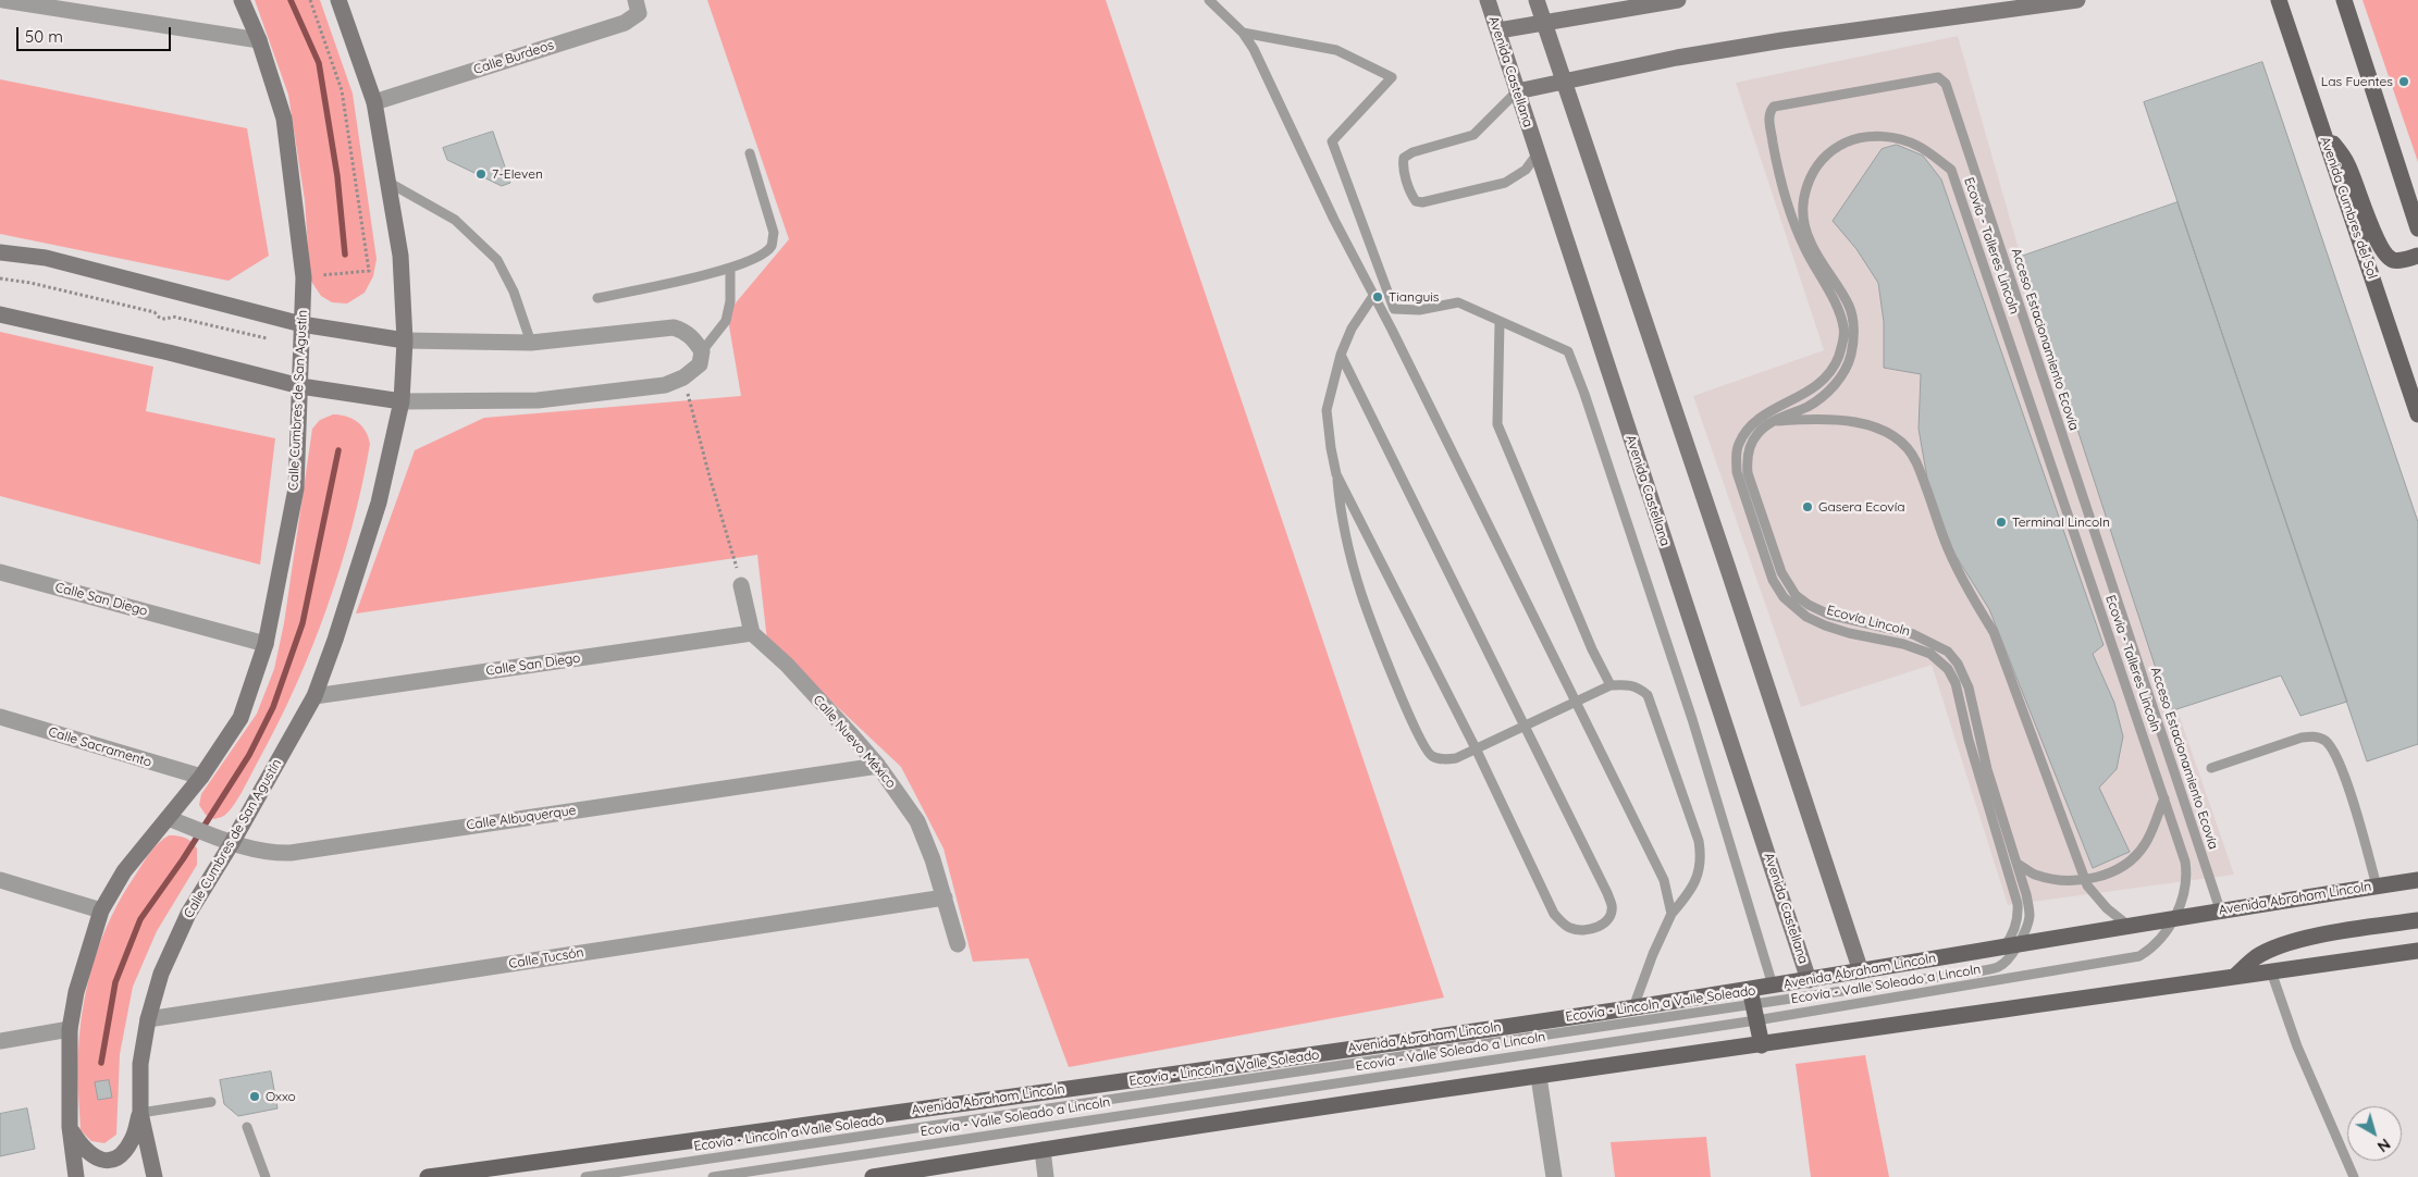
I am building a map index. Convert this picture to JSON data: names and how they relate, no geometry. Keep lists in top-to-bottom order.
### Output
{
  "streets": {
    "main road": ["Avenida Cumbres del Sol", "Avenida Abraham Lincoln"],
    "street": [
      "Calle Burdeos",
      "Avenida Castellana",
      "Calle Cumbres de San Agustín",
      "Calle San Diego",
      "Calle Nuevo México",
      "Calle Sacramento",
      "Calle Albuquerque",
      "Calle Tucsón"
    ],
    "lane": [
      "Ecovía - Talleres Lincoln",
      "Acceso Estacionamiento Ecovía",
      "Ecovía Lincoln",
      "Ecovía - Valle Soleado a Lincoln",
      "Ecovía - Lincoln a Valle Soleado"
    ]
  },
  "crossings": [
    ["Calle Burdeos", "Calle Cumbres de San Agustín"],
    ["Avenida Castellana", "Avenida Abraham Lincoln"],
    ["Ecovía - Talleres Lincoln", "Ecovía Lincoln"],
    ["Ecovía - Talleres Lincoln", "Avenida Abraham Lincoln"],
    ["Ecovía - Talleres Lincoln", "Ecovía - Valle Soleado a Lincoln"],
    ["Ecovía - Talleres Lincoln", "Ecovía - Lincoln a Valle Soleado"],
    ["Acceso Estacionamiento Ecovía", "Ecovía Lincoln"],
    ["Acceso Estacionamiento Ecovía", "Avenida Abraham Lincoln"],
    ["Calle Cumbres de San Agustín", "Calle San Diego"],
    ["Calle Cumbres de San Agustín", "Calle Sacramento"],
    ["Calle Cumbres de San Agustín", "Calle Albuquerque"],
    ["Calle Cumbres de San Agustín", "Calle Tucsón"],
    ["Calle San Diego", "Calle Nuevo México"],
    ["Ecovía Lincoln", "Avenida Abraham Lincoln"],
    ["Ecovía Lincoln", "Ecovía - Lincoln a Valle Soleado"],
    ["Calle Nuevo México", "Calle Albuquerque"],
    ["Calle Nuevo México", "Calle Tucsón"],
    ["Avenida Abraham Lincoln", "Ecovía - Valle Soleado a Lincoln"],
    ["Avenida Abraham Lincoln", "Ecovía - Lincoln a Valle Soleado"],
    ["Ecovía - Valle Soleado a Lincoln", "Ecovía - Lincoln a Valle Soleado"]
  ],
  "places": [
    "Las Fuentes",
    "7-Eleven",
    "Tianguis",
    "Gasera Ecovía",
    "Terminal Lincoln",
    "Oxxo"
  ],
  "scale_bar": "50 m",
  "north": "bottom right"
}
